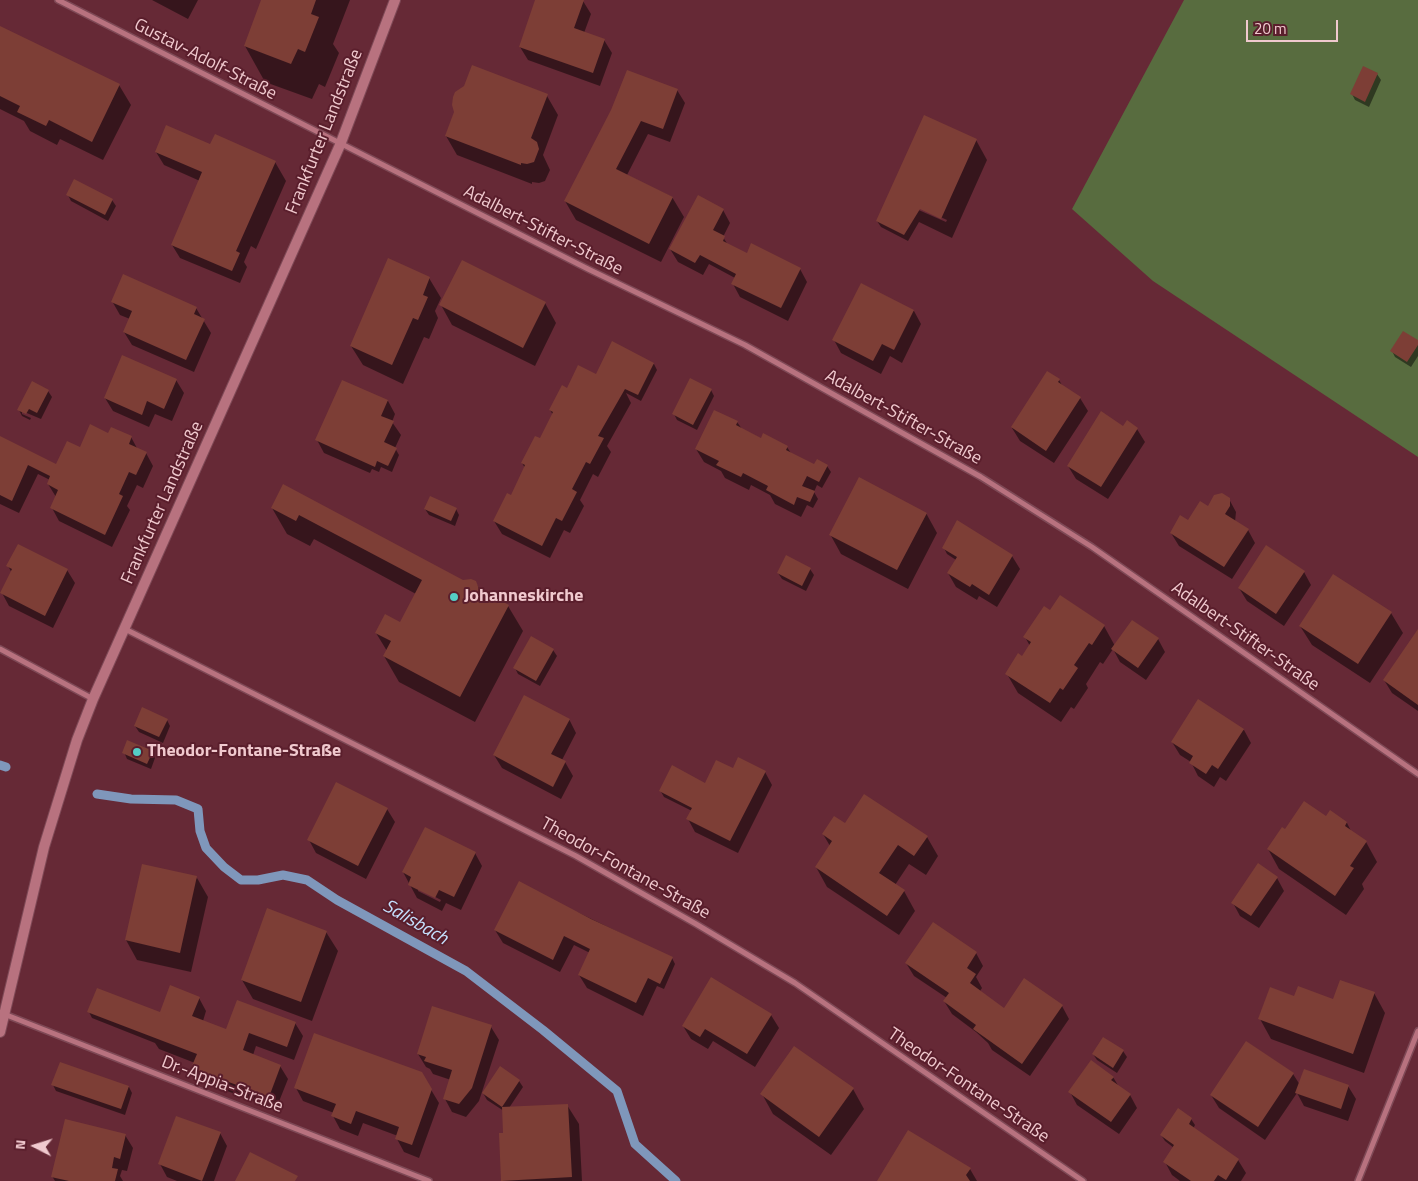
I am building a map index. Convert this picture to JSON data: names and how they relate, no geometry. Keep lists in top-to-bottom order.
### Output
{
  "streets": {
    "main road": ["Frankfurter Landstraße"],
    "street": [
      "Gustav-Adolf-Straße",
      "Adalbert-Stifter-Straße",
      "Theodor-Fontane-Straße",
      "Dr.-Appia-Straße"
    ]
  },
  "crossings": [
    ["Gustav-Adolf-Straße", "Frankfurter Landstraße"],
    ["Gustav-Adolf-Straße", "Adalbert-Stifter-Straße"],
    ["Frankfurter Landstraße", "Adalbert-Stifter-Straße"],
    ["Frankfurter Landstraße", "Theodor-Fontane-Straße"],
    ["Frankfurter Landstraße", "Dr.-Appia-Straße"]
  ],
  "water": ["Salisbach"],
  "places": ["Johanneskirche", "Theodor-Fontane-Straße"],
  "scale_bar": "20 m",
  "north": "left"
}
